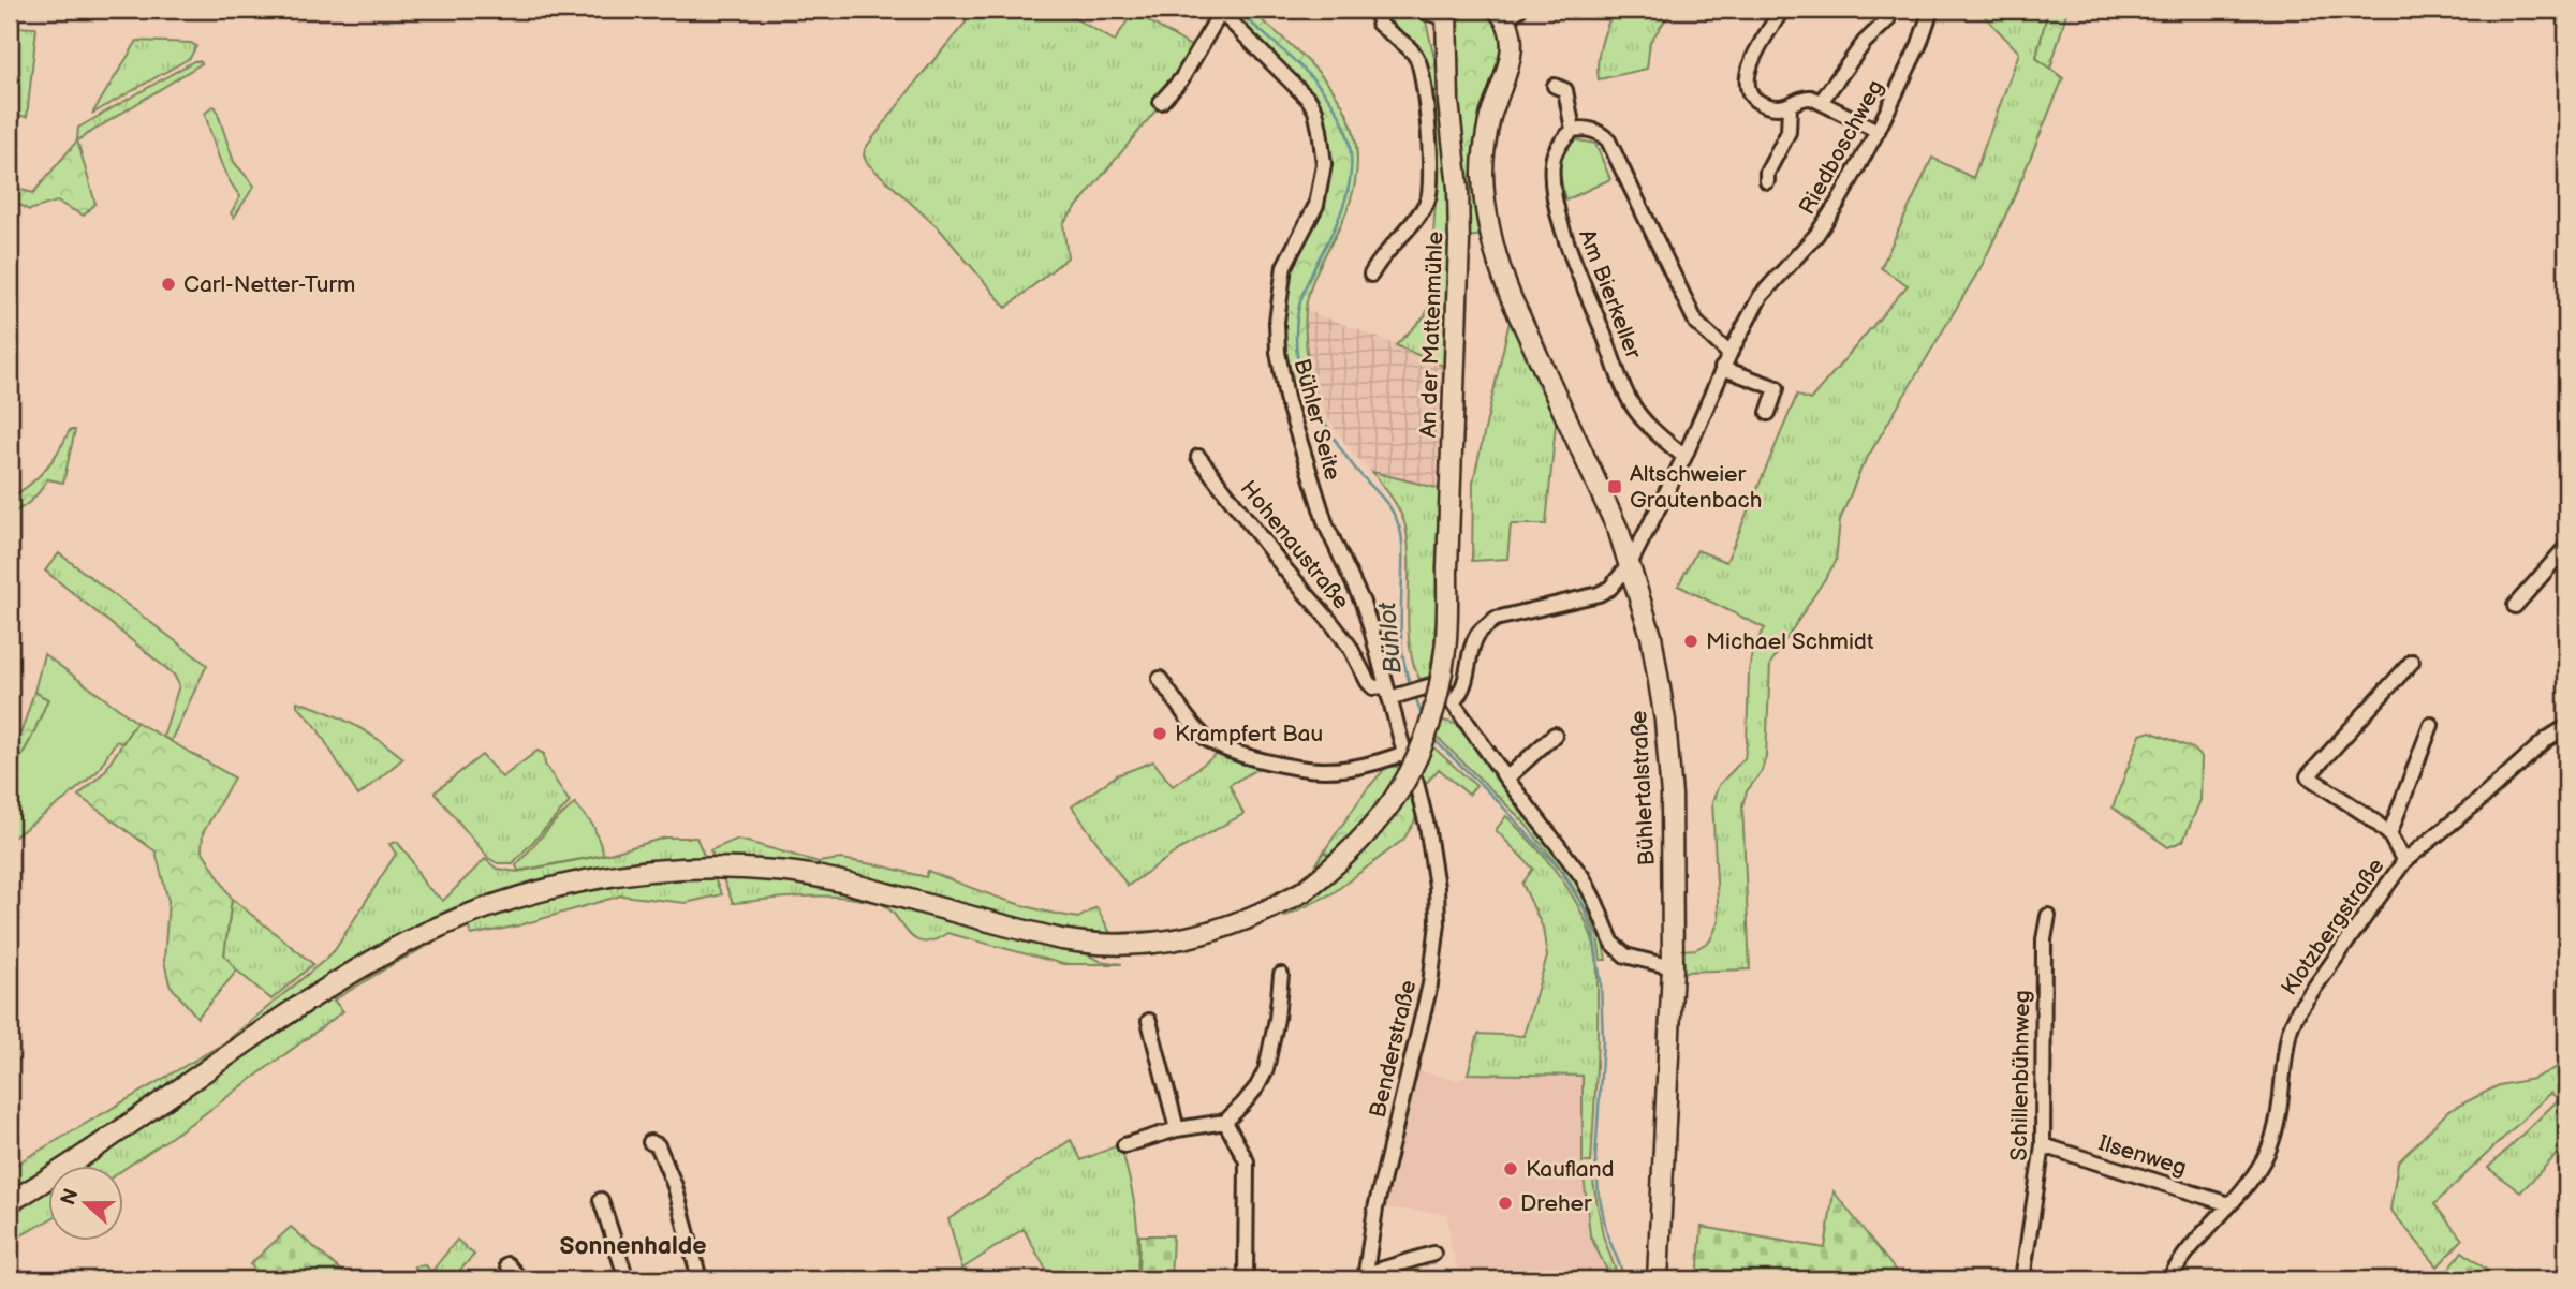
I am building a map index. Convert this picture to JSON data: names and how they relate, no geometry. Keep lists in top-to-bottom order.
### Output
{
  "streets": {
    "main road": ["An der Mattenmühle", "Bühlertalstraße"],
    "street": [
      "Riedboschweg",
      "Am Bierkeller",
      "Bühler Seite",
      "Hohenaustraße",
      "Klotzbergstraße",
      "Benderstraße",
      "Schillenbühnweg",
      "Ilsenweg"
    ]
  },
  "crossings": [
    ["Riedboschweg", "Am Bierkeller"],
    ["Riedboschweg", "Bühlertalstraße"],
    ["Bühler Seite", "Hohenaustraße"],
    ["Bühler Seite", "Benderstraße"],
    ["Klotzbergstraße", "Ilsenweg"],
    ["Schillenbühnweg", "Ilsenweg"]
  ],
  "districts": ["Sonnenhalde"],
  "water": ["Bühlot"],
  "places": {
    "other": [
      "Carl-Netter-Turm",
      "Michael Schmidt",
      "Krampfert Bau",
      "Kaufland",
      "Dreher"
    ],
    "transit": ["Altschweier Grautenbach"]
  },
  "north": "left"
}
